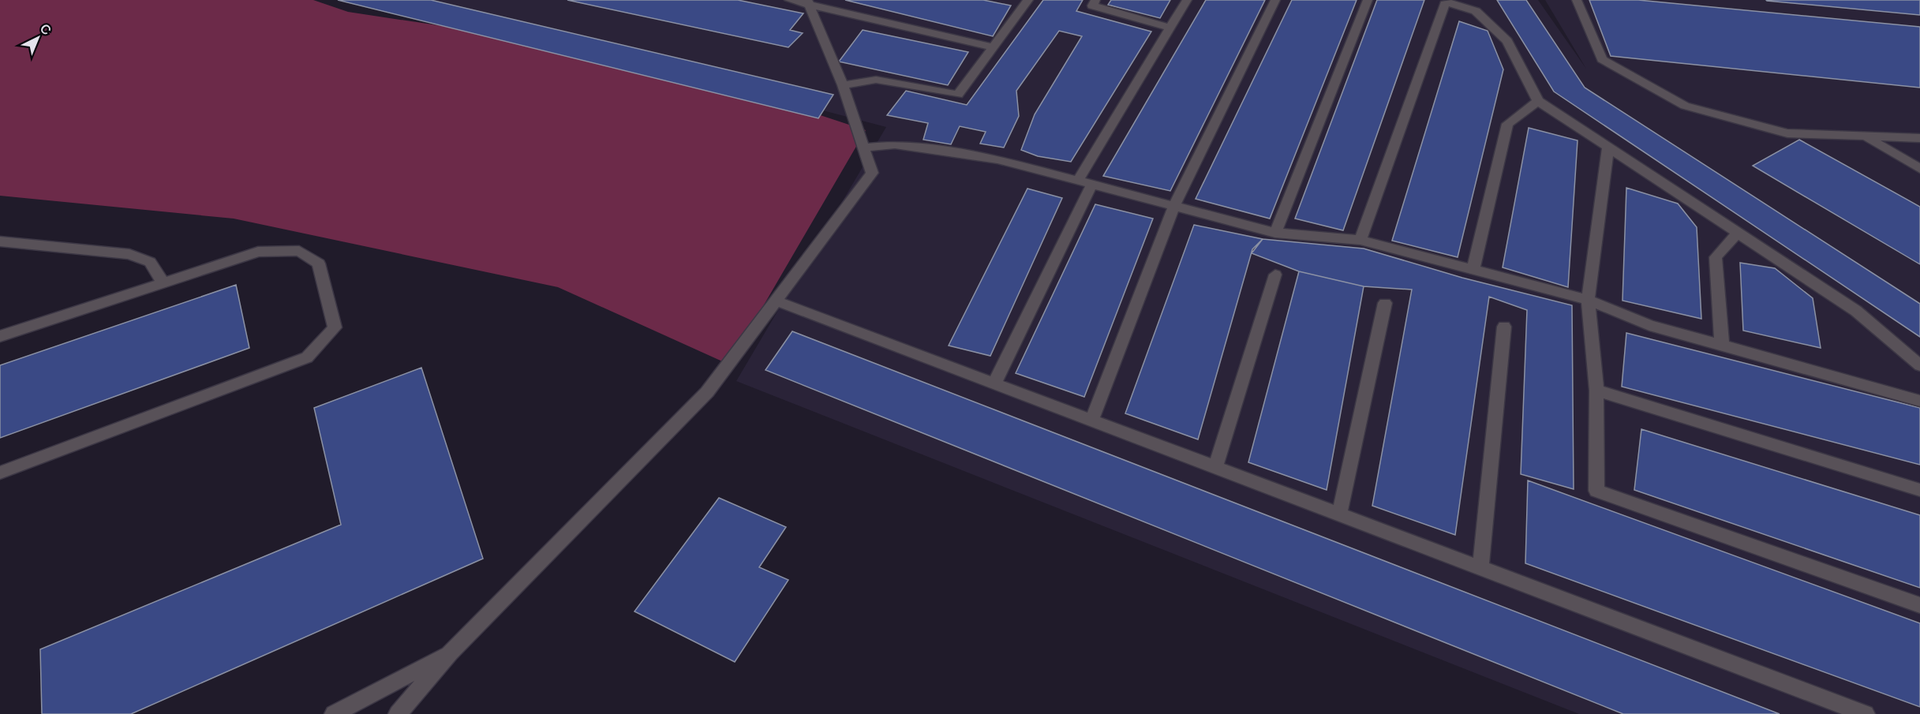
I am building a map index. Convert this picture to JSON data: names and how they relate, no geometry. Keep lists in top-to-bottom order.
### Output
{
  "north": "top right"
}
